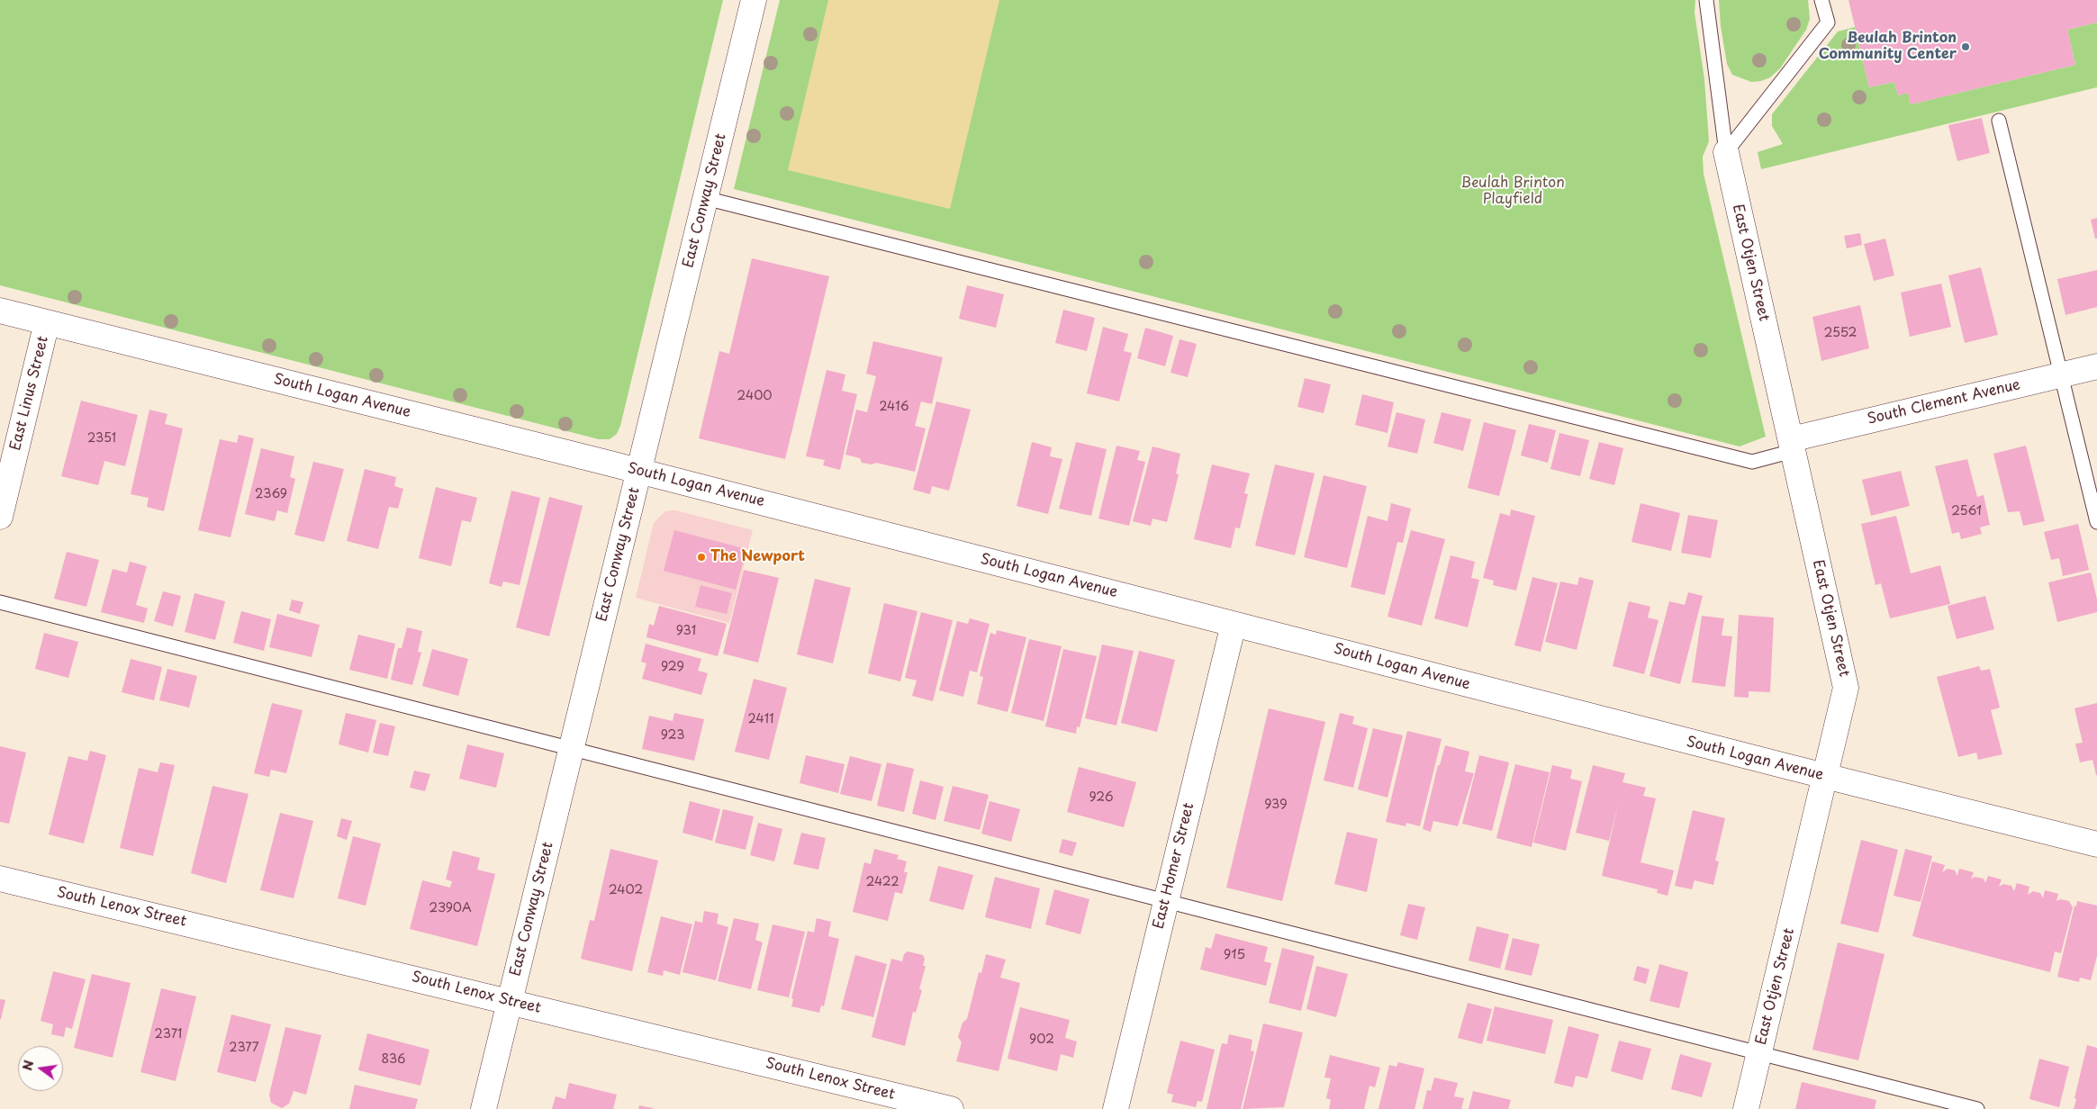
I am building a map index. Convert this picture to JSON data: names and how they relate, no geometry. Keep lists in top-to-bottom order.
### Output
{
  "streets": {
    "street": [
      "East Conway Street",
      "East Otjen Street",
      "East Linus Street",
      "South Logan Avenue",
      "South Clement Avenue",
      "East Homer Street",
      "South Lenox Street"
    ]
  },
  "crossings": [
    ["East Conway Street", "South Logan Avenue"],
    ["East Conway Street", "South Lenox Street"],
    ["East Otjen Street", "South Logan Avenue"],
    ["East Otjen Street", "South Clement Avenue"],
    ["East Linus Street", "South Logan Avenue"],
    ["South Logan Avenue", "East Homer Street"]
  ],
  "parks": ["Beulah Brinton Playfield"],
  "places": ["Beulah Brinton Community Center", "The Newport"],
  "house_numbers": [
    "2552",
    "2400",
    "2416",
    "2351",
    "2369",
    "2561",
    "931",
    "929",
    "2411",
    "923",
    "926",
    "939",
    "2422",
    "2402",
    "2390A",
    "915",
    "2371",
    "902",
    "2377",
    "836"
  ],
  "north": "left"
}
